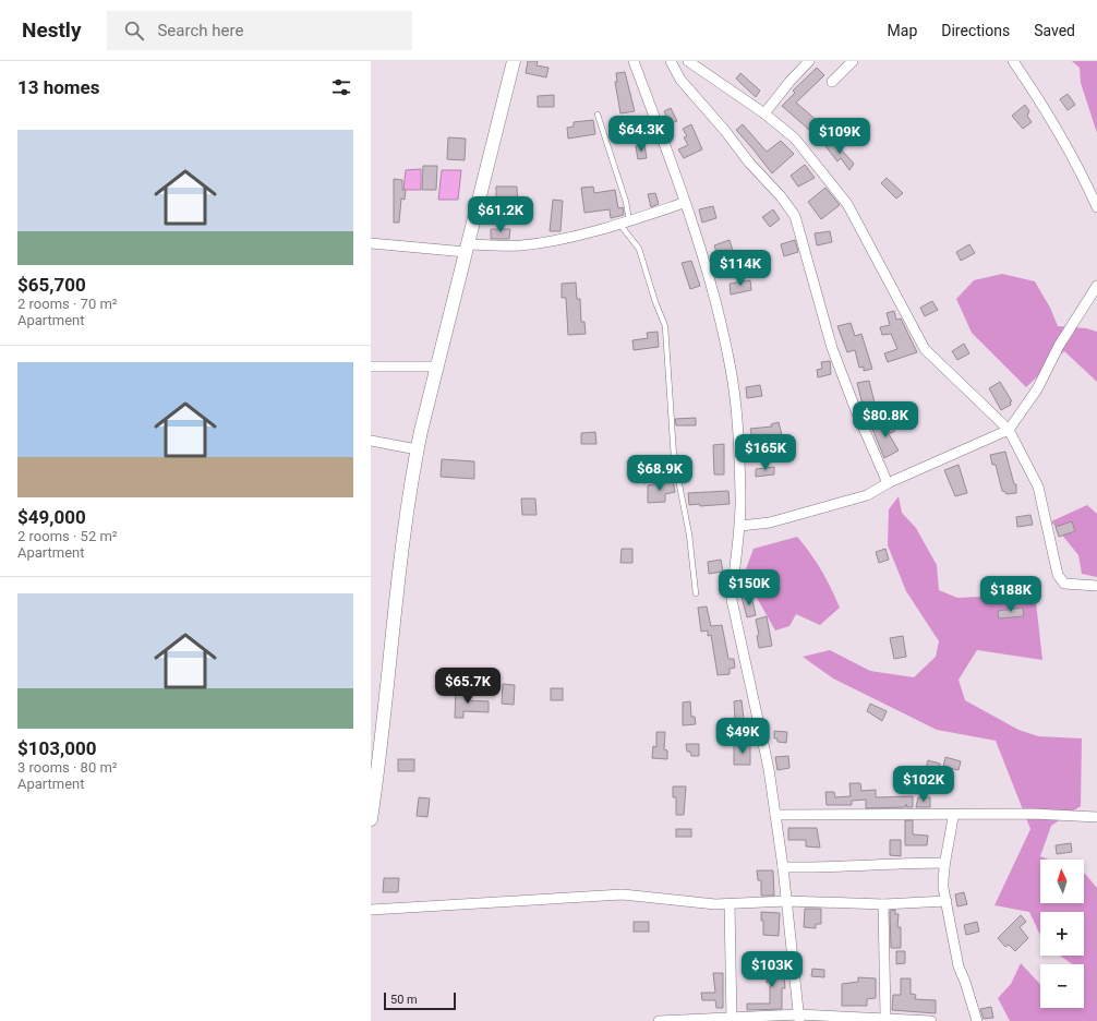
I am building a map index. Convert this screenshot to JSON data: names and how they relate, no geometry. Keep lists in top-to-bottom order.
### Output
{
  "scale_bar": "50 m",
  "north": "top",
  "page": {
    "header": "Nestly",
    "search": "Search here",
    "nav": ["Map", "Directions", "Saved"],
    "heading": "13 homes",
    "list": [
      {
        "name": "$65,700",
        "note": "2 rooms · 70 m² · Apartment"
      },
      {
        "name": "$49,000",
        "note": "2 rooms · 52 m² · Apartment"
      },
      {
        "name": "$103,000",
        "note": "3 rooms · 80 m² · Apartment"
      }
    ],
    "price": [
      "$64.3K",
      "$109K",
      "$61.2K",
      "$114K",
      "$80.8K",
      "$165K",
      "$68.9K",
      "$150K",
      "$188K",
      "$65.7K",
      "$49K",
      "$102K",
      "$103K"
    ],
    "map_buttons": ["+", "−"],
    "scale": "50 m"
  }
}
